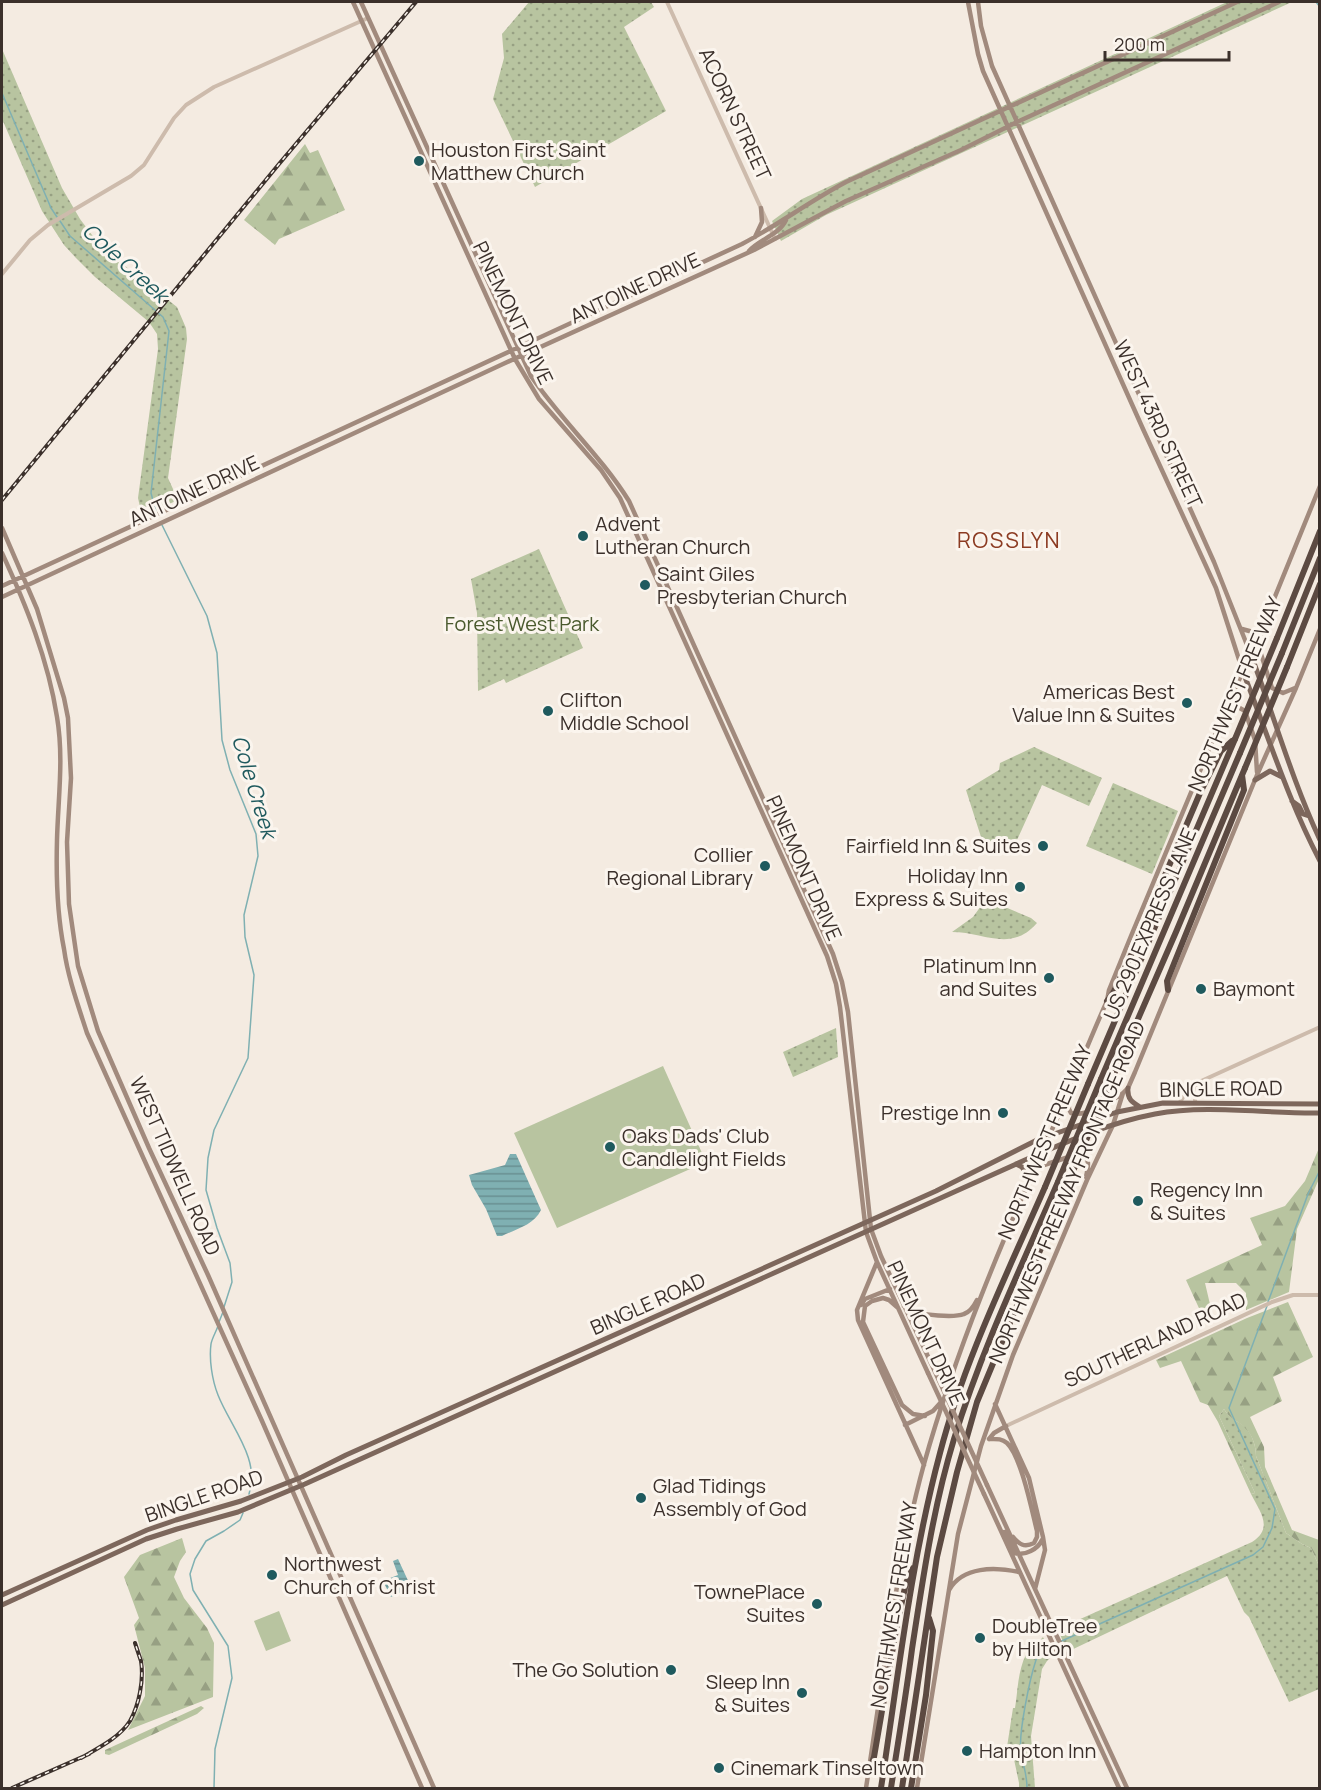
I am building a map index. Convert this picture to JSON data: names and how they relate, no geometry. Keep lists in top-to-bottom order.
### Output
{
  "streets": {
    "highway": ["NORTHWEST FREEWAY", "US 290 EXPRESS LANE"],
    "main road": [
      "ANTOINE DRIVE",
      "PINEMONT DRIVE",
      "WEST 43RD STREET",
      "BINGLE ROAD",
      "WEST TIDWELL ROAD",
      "NORTHWEST FREEWAY FRONTAGE ROAD"
    ],
    "street": ["ACORN STREET", "SOUTHERLAND ROAD"]
  },
  "crossings": [
    ["ACORN STREET", "ANTOINE DRIVE"],
    ["ANTOINE DRIVE", "PINEMONT DRIVE"],
    ["ANTOINE DRIVE", "WEST 43RD STREET"],
    ["ANTOINE DRIVE", "WEST TIDWELL ROAD"],
    ["PINEMONT DRIVE", "BINGLE ROAD"],
    ["WEST 43RD STREET", "NORTHWEST FREEWAY FRONTAGE ROAD"],
    ["BINGLE ROAD", "WEST TIDWELL ROAD"],
    ["BINGLE ROAD", "NORTHWEST FREEWAY FRONTAGE ROAD"]
  ],
  "districts": ["ROSSLYN"],
  "water": ["Cole Creek"],
  "parks": ["Forest West Park"],
  "places": [
    "Houston First Saint Matthew Church",
    "Advent Lutheran Church",
    "Saint Giles Presbyterian Church",
    "Americas Best Value Inn & Suites",
    "Clifton Middle School",
    "Fairfield Inn & Suites",
    "Collier Regional Library",
    "Holiday Inn Express & Suites",
    "Platinum Inn and Suites",
    "Baymont",
    "Prestige Inn",
    "Oaks Dads' Club Candlelight Fields",
    "Regency Inn & Suites",
    "Glad Tidings Assembly of God",
    "Northwest Church of Christ",
    "TownePlace Suites",
    "DoubleTree by Hilton",
    "The Go Solution",
    "Sleep Inn & Suites",
    "Hampton Inn",
    "Cinemark Tinseltown"
  ],
  "scale_bar": "200 m"
}
